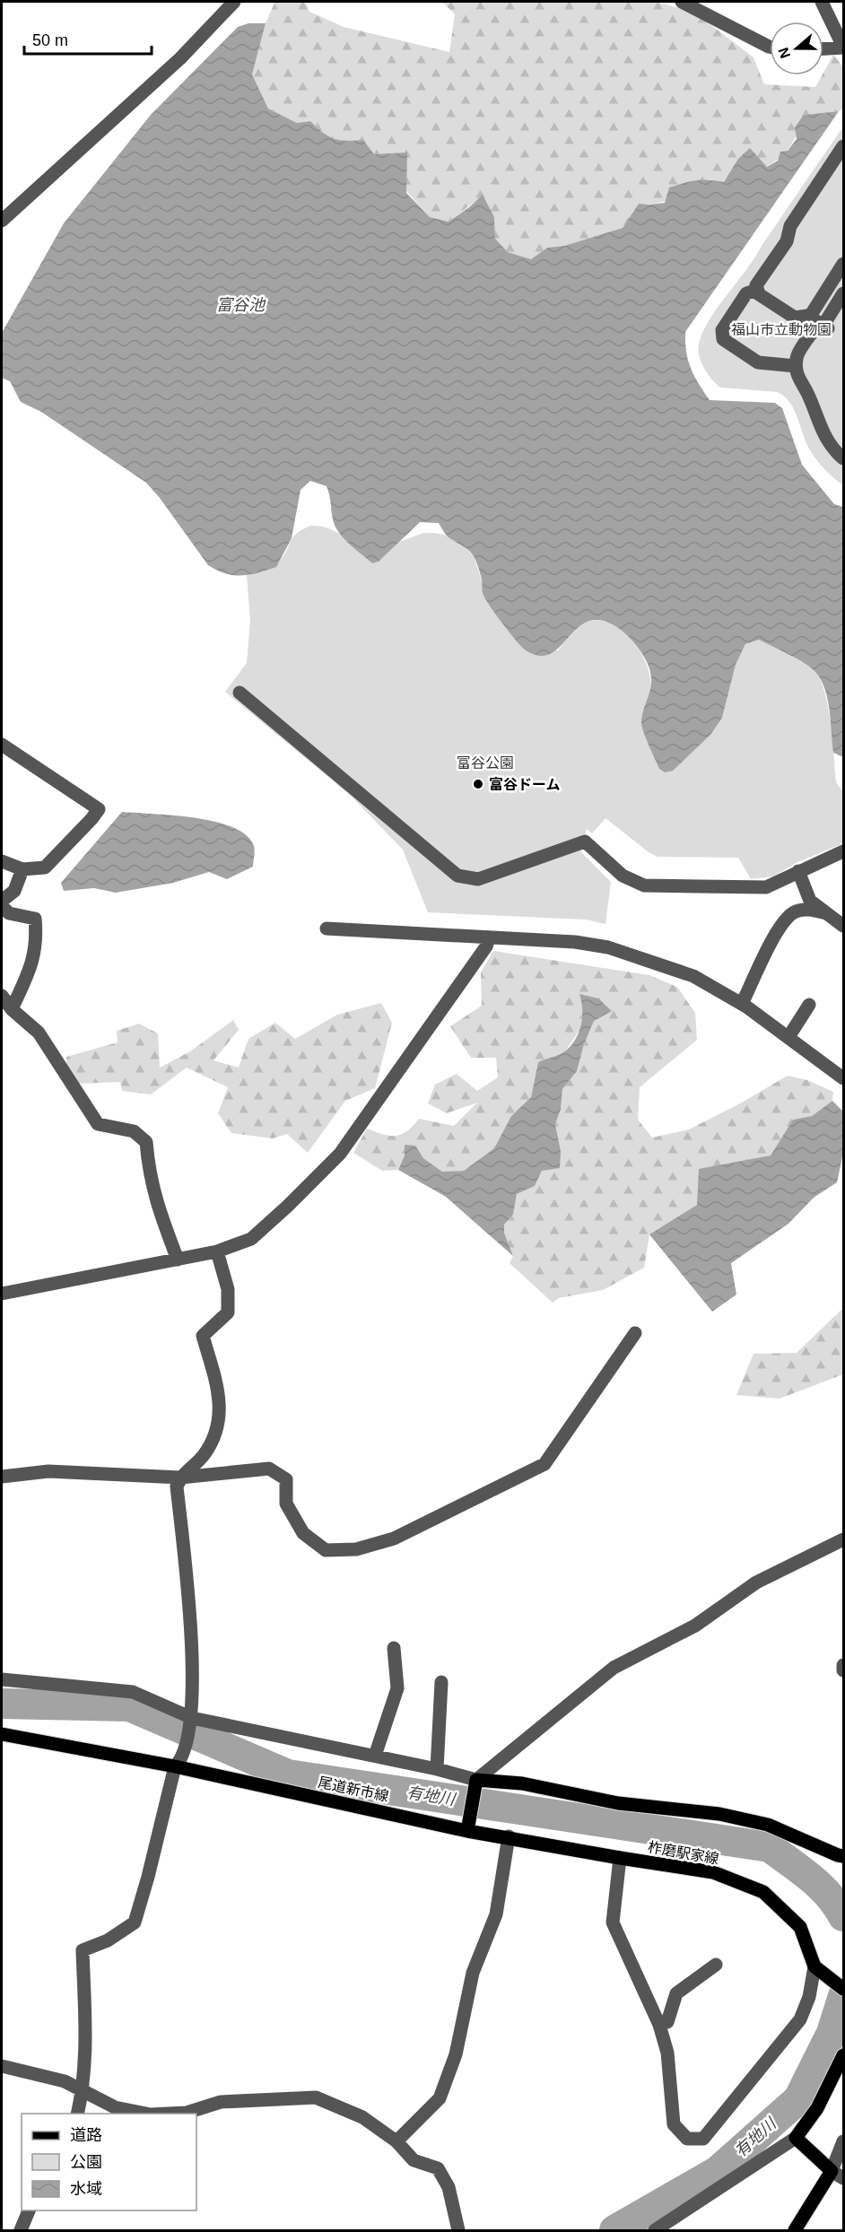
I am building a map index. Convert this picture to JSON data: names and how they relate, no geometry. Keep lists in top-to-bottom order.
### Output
{
  "streets": {
    "main road": ["尾道新市線", "柞磨駅家線"]
  },
  "crossings": [
    ["尾道新市線", "柞磨駅家線"]
  ],
  "water": ["富谷池", "有地川"],
  "parks": ["福山市立動物園", "富谷公園"],
  "places": ["富谷ドーム"],
  "legend": ["道路", "公園", "水域"],
  "scale_bar": "50 m",
  "north": "left"
}
